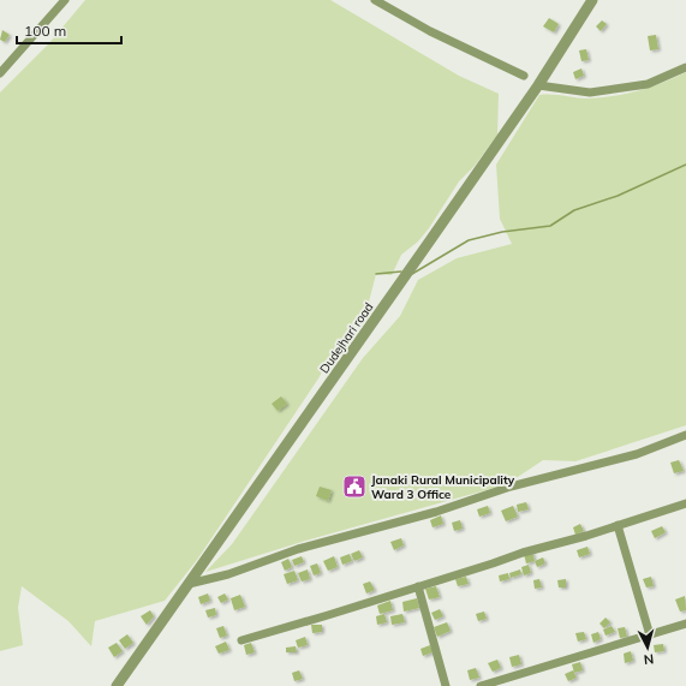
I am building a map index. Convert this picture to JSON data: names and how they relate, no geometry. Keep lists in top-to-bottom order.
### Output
{
  "streets": {
    "street": ["Dudejhari road"]
  },
  "places": {
    "public building": ["Janaki Rural Municipality Ward 3 Office"]
  },
  "scale_bar": "100 m",
  "north": "bottom"
}
